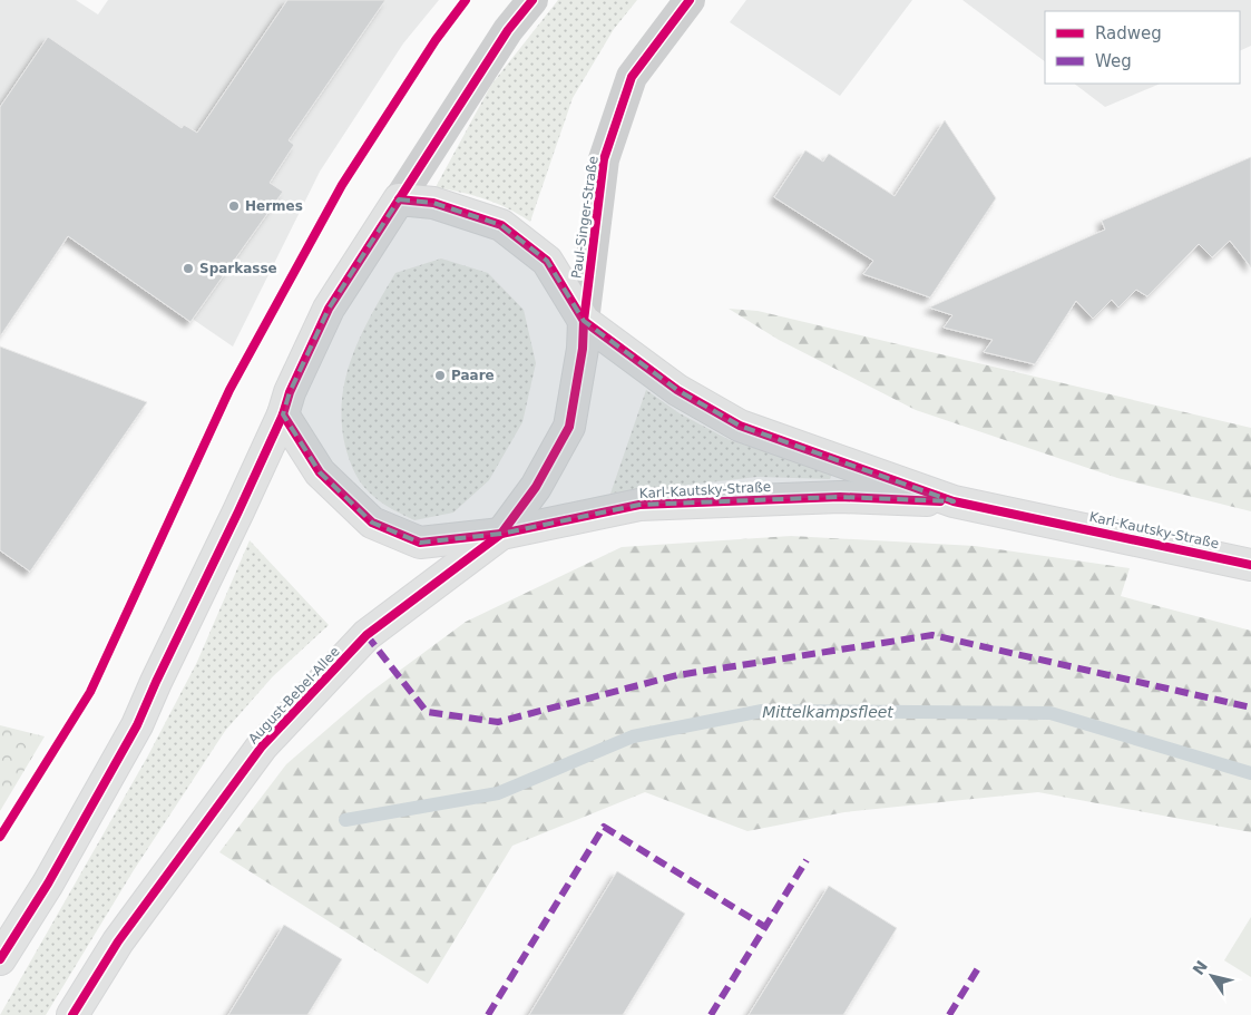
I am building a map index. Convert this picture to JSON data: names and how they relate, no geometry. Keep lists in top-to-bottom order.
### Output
{
  "streets": {
    "street": ["Paul-Singer-Straße", "Karl-Kautsky-Straße", "August-Bebel-Allee"]
  },
  "crossings": [
    ["Paul-Singer-Straße", "Karl-Kautsky-Straße"],
    ["Paul-Singer-Straße", "August-Bebel-Allee"],
    ["Karl-Kautsky-Straße", "August-Bebel-Allee"]
  ],
  "water": ["Mittelkampsfleet"],
  "places": ["Hermes", "Sparkasse", "Paare"],
  "legend": ["Radweg", "Weg"],
  "north": "top left"
}
